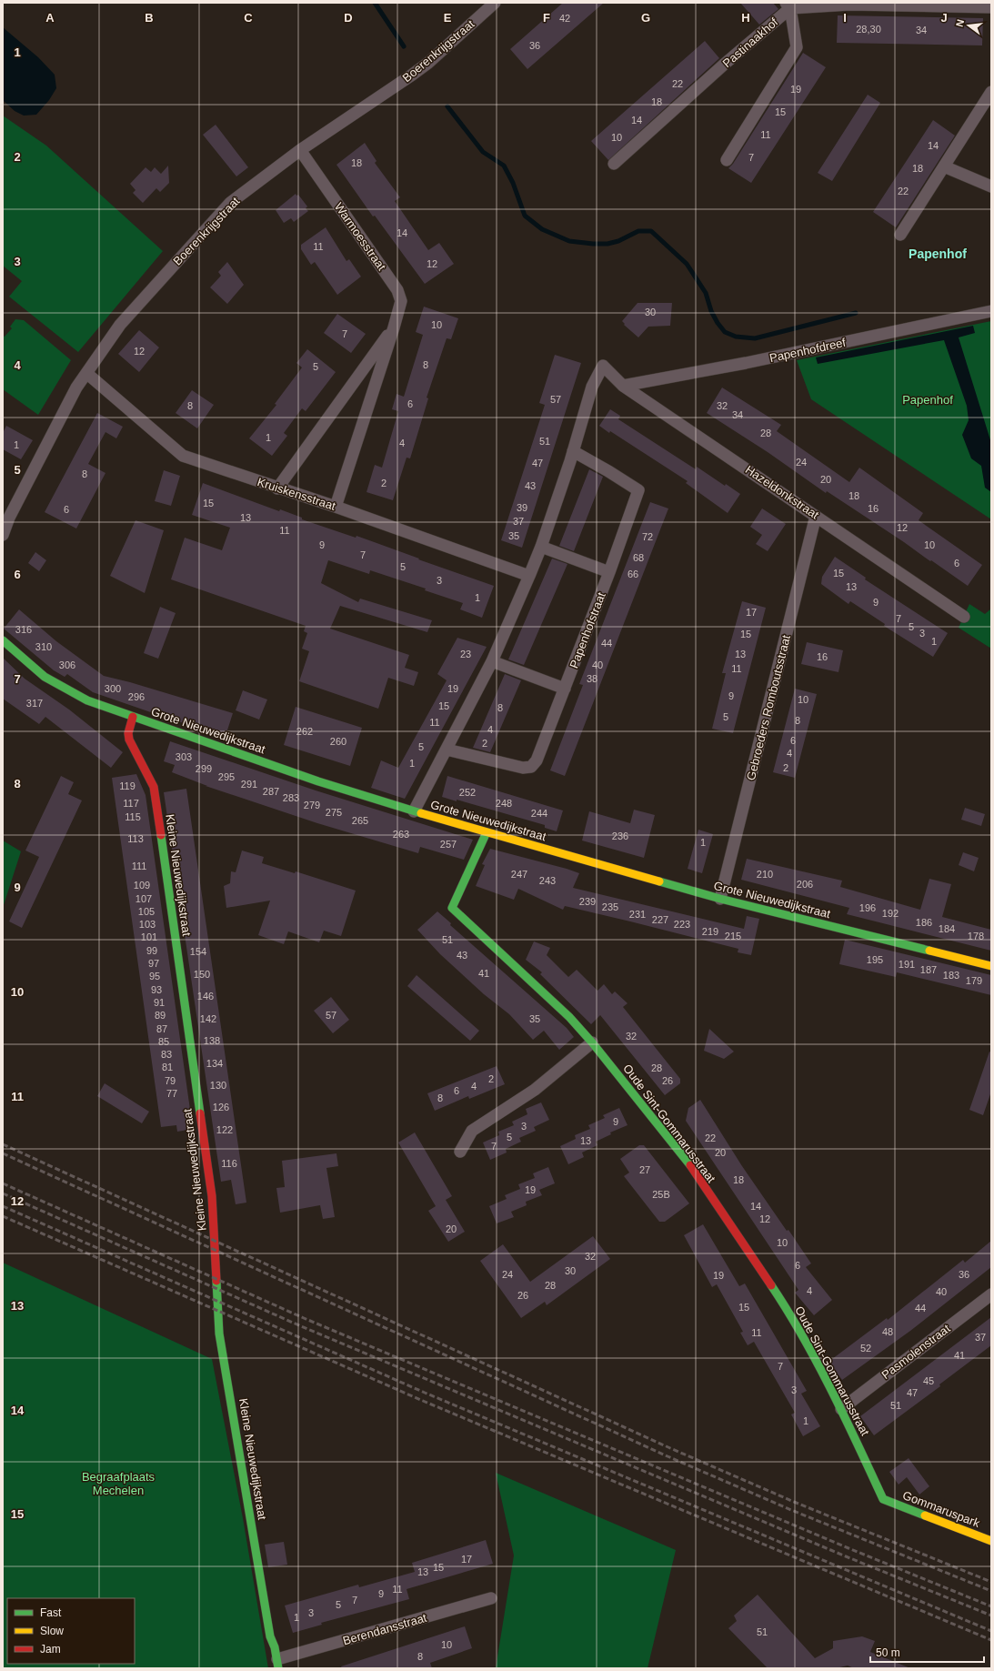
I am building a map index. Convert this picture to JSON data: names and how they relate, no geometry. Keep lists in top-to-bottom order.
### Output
{
  "streets": {
    "street": [
      "Pastinaakhof",
      "Boerenkrijgstraat",
      "Warmoesstraat",
      "Papenhofdreef",
      "Hazeldonkstraat",
      "Kruiskensstraat",
      "Papenhofstraat",
      "Gebroeders Romboutsstraat",
      "Grote Nieuwedijkstraat",
      "Kleine Nieuwedijkstraat",
      "Oude Sint-Gommarusstraat",
      "Pasmolenstraat",
      "Gommaruspark",
      "Berendansstraat"
    ]
  },
  "crossings": [
    ["Boerenkrijgstraat", "Warmoesstraat"],
    ["Boerenkrijgstraat", "Kruiskensstraat"],
    ["Warmoesstraat", "Kruiskensstraat"],
    ["Papenhofdreef", "Hazeldonkstraat"],
    ["Hazeldonkstraat", "Papenhofstraat"],
    ["Hazeldonkstraat", "Gebroeders Romboutsstraat"],
    ["Gebroeders Romboutsstraat", "Grote Nieuwedijkstraat"],
    ["Grote Nieuwedijkstraat", "Kleine Nieuwedijkstraat"],
    ["Grote Nieuwedijkstraat", "Oude Sint-Gommarusstraat"],
    ["Kleine Nieuwedijkstraat", "Berendansstraat"],
    ["Oude Sint-Gommarusstraat", "Pasmolenstraat"],
    ["Oude Sint-Gommarusstraat", "Gommaruspark"]
  ],
  "districts": ["Papenhof"],
  "parks": ["Papenhof", "Begraafplaats Mechelen"],
  "house_numbers": [
    "42",
    "28,30",
    "34",
    "36",
    "22",
    "19",
    "18",
    "15",
    "14",
    "11",
    "10",
    "14",
    "7",
    "18",
    "18",
    "22",
    "14",
    "11",
    "12",
    "30",
    "10",
    "7",
    "12",
    "8",
    "5",
    "57",
    "6",
    "8",
    "32",
    "34",
    "28",
    "1",
    "51",
    "4",
    "1",
    "24",
    "47",
    "8",
    "20",
    "2",
    "43",
    "18",
    "15",
    "39",
    "16",
    "6",
    "13",
    "37",
    "12",
    "11",
    "35",
    "72",
    "9",
    "10",
    "7",
    "68",
    "6",
    "5",
    "15",
    "66",
    "3",
    "13",
    "1",
    "9",
    "17",
    "7",
    "5",
    "316",
    "3",
    "15",
    "1",
    "44",
    "310",
    "23",
    "13",
    "16",
    "306",
    "40",
    "11",
    "38",
    "300",
    "19",
    "9",
    "296",
    "10",
    "317",
    "15",
    "8",
    "5",
    "8",
    "11",
    "4",
    "262",
    "6",
    "260",
    "2",
    "5",
    "4",
    "303",
    "1",
    "2",
    "299",
    "295",
    "291",
    "119",
    "287",
    "252",
    "283",
    "117",
    "248",
    "279",
    "275",
    "244",
    "115",
    "265",
    "263",
    "236",
    "113",
    "1",
    "257",
    "111",
    "247",
    "210",
    "243",
    "206",
    "109",
    "107",
    "239",
    "235",
    "196",
    "105",
    "192",
    "231",
    "227",
    "186",
    "103",
    "223",
    "184",
    "219",
    "215",
    "178",
    "101",
    "51",
    "99",
    "154",
    "43",
    "195",
    "97",
    "191",
    "187",
    "41",
    "150",
    "183",
    "95",
    "179",
    "93",
    "146",
    "91",
    "89",
    "57",
    "142",
    "35",
    "87",
    "32",
    "138",
    "85",
    "83",
    "134",
    "81",
    "28",
    "2",
    "79",
    "26",
    "130",
    "4",
    "6",
    "77",
    "8",
    "126",
    "9",
    "3",
    "122",
    "5",
    "22",
    "13",
    "7",
    "20",
    "116",
    "27",
    "18",
    "19",
    "25B",
    "14",
    "12",
    "20",
    "10",
    "32",
    "6",
    "30",
    "24",
    "36",
    "19",
    "28",
    "4",
    "40",
    "26",
    "15",
    "44",
    "48",
    "11",
    "37",
    "52",
    "41",
    "7",
    "45",
    "3",
    "47",
    "51",
    "1",
    "17",
    "15",
    "13",
    "11",
    "9",
    "7",
    "5",
    "3",
    "1",
    "51",
    "10",
    "8"
  ],
  "legend": ["Fast", "Slow", "Jam"],
  "scale_bar": "50 m",
  "north": "left",
  "grid": {
    "columns": [
      "A",
      "B",
      "C",
      "D",
      "E",
      "F",
      "G",
      "H",
      "I",
      "J"
    ],
    "rows": [
      "1",
      "2",
      "3",
      "4",
      "5",
      "6",
      "7",
      "8",
      "9",
      "10",
      "11",
      "12",
      "13",
      "14",
      "15"
    ]
  }
}
